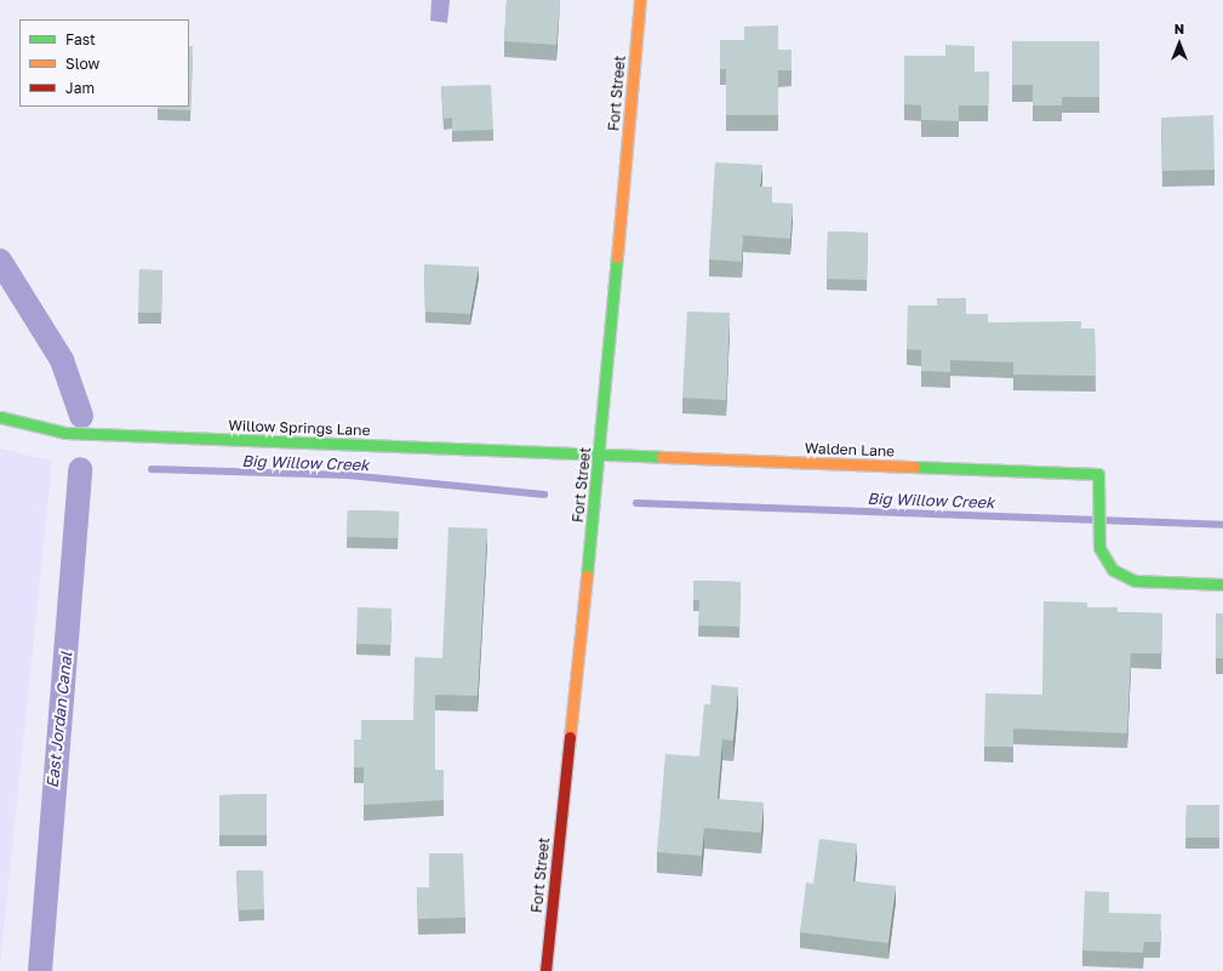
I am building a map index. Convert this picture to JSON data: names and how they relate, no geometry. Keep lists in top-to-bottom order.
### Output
{
  "streets": {
    "street": ["Fort Street", "Willow Springs Lane", "Walden Lane"]
  },
  "crossings": [
    ["Fort Street", "Willow Springs Lane"],
    ["Fort Street", "Walden Lane"],
    ["Willow Springs Lane", "Walden Lane"]
  ],
  "water": ["Big Willow Creek", "East Jordan Canal"],
  "legend": ["Fast", "Slow", "Jam"],
  "north": "top"
}
